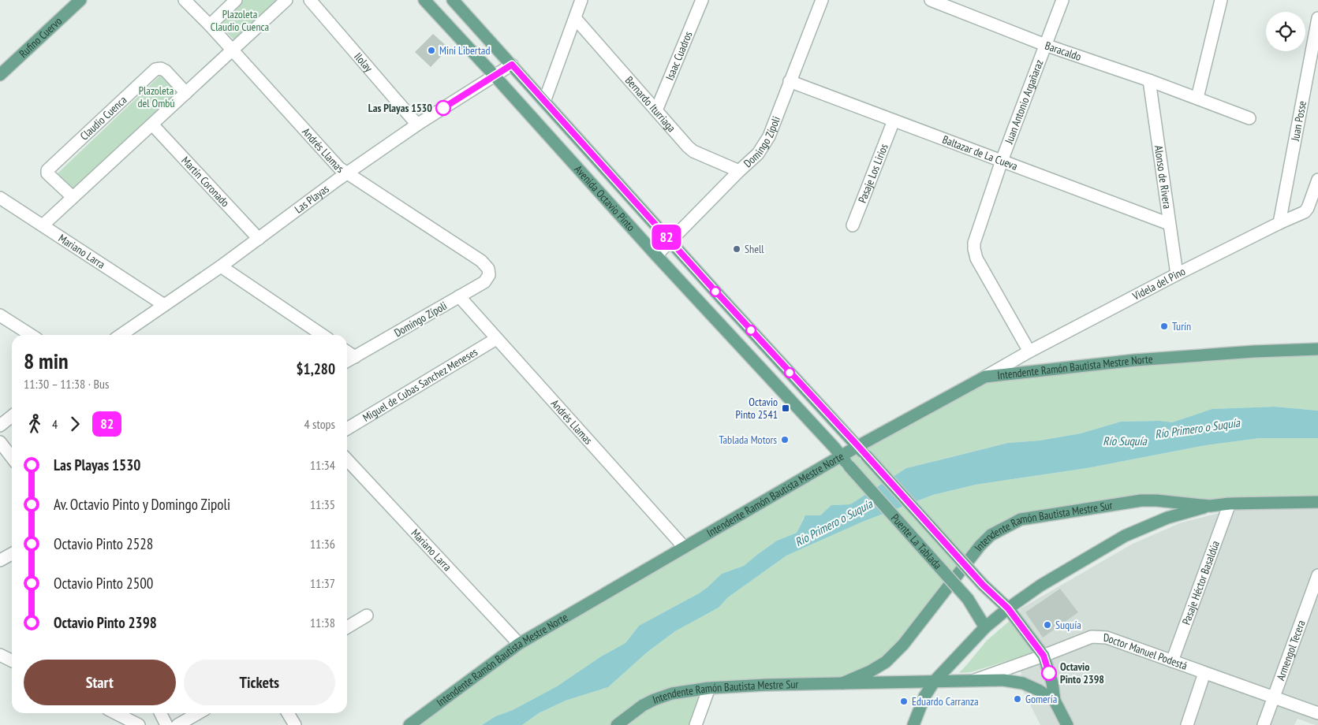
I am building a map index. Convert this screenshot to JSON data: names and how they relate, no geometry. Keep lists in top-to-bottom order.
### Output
{
  "streets": {
    "main road": [
      "Rufino Cuervo",
      "Avenida Octavio Pinto",
      "Intendente Ramón Bautista Mestre Norte",
      "Intendente Ramón Bautista Mestre Sur",
      "Puente La Tablada"
    ],
    "street": [
      "Baracaldo",
      "Isaac Cuadros",
      "Ilolay",
      "Juan Antonio Argañaraz",
      "Bernardo Iturriaga",
      "Claudio Cuenca",
      "Juan Posse",
      "Domingo Zípoli",
      "Andrés Llamas",
      "Baltazar de La Cueva",
      "Pasaje Los Lirios",
      "Alonso de Rivera",
      "Martín Coronado",
      "Las Playas",
      "Mariano Larra",
      "Videla del Pino",
      "Miguel de Cubas Sanchez Meneses",
      "Pasaje Héctor Basaldúa",
      "Armengol Tecera",
      "Doctor Manuel Podestá"
    ]
  },
  "crossings": [
    ["Baracaldo", "Juan Antonio Argañaraz"],
    ["Baracaldo", "Alonso de Rivera"],
    ["Isaac Cuadros", "Bernardo Iturriaga"],
    ["Ilolay", "Las Playas"],
    ["Juan Antonio Argañaraz", "Baltazar de La Cueva"],
    ["Juan Antonio Argañaraz", "Videla del Pino"],
    ["Bernardo Iturriaga", "Domingo Zípoli"],
    ["Juan Posse", "Videla del Pino"],
    ["Domingo Zípoli", "Andrés Llamas"],
    ["Domingo Zípoli", "Baltazar de La Cueva"],
    ["Domingo Zípoli", "Avenida Octavio Pinto"],
    ["Andrés Llamas", "Las Playas"],
    ["Andrés Llamas", "Intendente Ramón Bautista Mestre Norte"],
    ["Andrés Llamas", "Miguel de Cubas Sanchez Meneses"],
    ["Baltazar de La Cueva", "Pasaje Los Lirios"],
    ["Baltazar de La Cueva", "Alonso de Rivera"],
    ["Alonso de Rivera", "Videla del Pino"],
    ["Martín Coronado", "Las Playas"],
    ["Avenida Octavio Pinto", "Las Playas"],
    ["Avenida Octavio Pinto", "Intendente Ramón Bautista Mestre Norte"],
    ["Avenida Octavio Pinto", "Puente La Tablada"],
    ["Las Playas", "Mariano Larra"],
    ["Mariano Larra", "Intendente Ramón Bautista Mestre Norte"],
    ["Videla del Pino", "Intendente Ramón Bautista Mestre Norte"],
    ["Intendente Ramón Bautista Mestre Sur", "Puente La Tablada"],
    ["Intendente Ramón Bautista Mestre Sur", "Pasaje Héctor Basaldúa"],
    ["Pasaje Héctor Basaldúa", "Doctor Manuel Podestá"],
    ["Armengol Tecera", "Doctor Manuel Podestá"]
  ],
  "water": ["Río Primero o Suquía", "Río Suquía"],
  "parks": ["Plazoleta Claudio Cuenca", "Plazoleta del Ombú"],
  "places": {
    "other": [
      "Mini Libertad",
      "Las Playas 1530",
      "Shell",
      "Turín",
      "Tablada Motors",
      "Suquía",
      "Octavio Pinto 2398",
      "Gomería",
      "Eduardo Carranza"
    ],
    "transit": ["Octavio Pinto 2541"]
  },
  "lines": ["bus line 82"],
  "page": {
    "on_map": "82",
    "heading": ["8 min", "11:30 – 11:38 · Bus", "$1,280"],
    "legs": ["4", "82", "4 stops"],
    "list": [
      {
        "name": "Las Playas 1530",
        "value": "11:34"
      },
      {
        "name": "Av. Octavio Pinto y Domingo Zipoli",
        "value": "11:35"
      },
      {
        "name": "Octavio Pinto 2528",
        "value": "11:36"
      },
      {
        "name": "Octavio Pinto 2500",
        "value": "11:37"
      },
      {
        "name": "Octavio Pinto 2398",
        "value": "11:38"
      }
    ],
    "buttons": ["Start", "Tickets"]
  }
}
